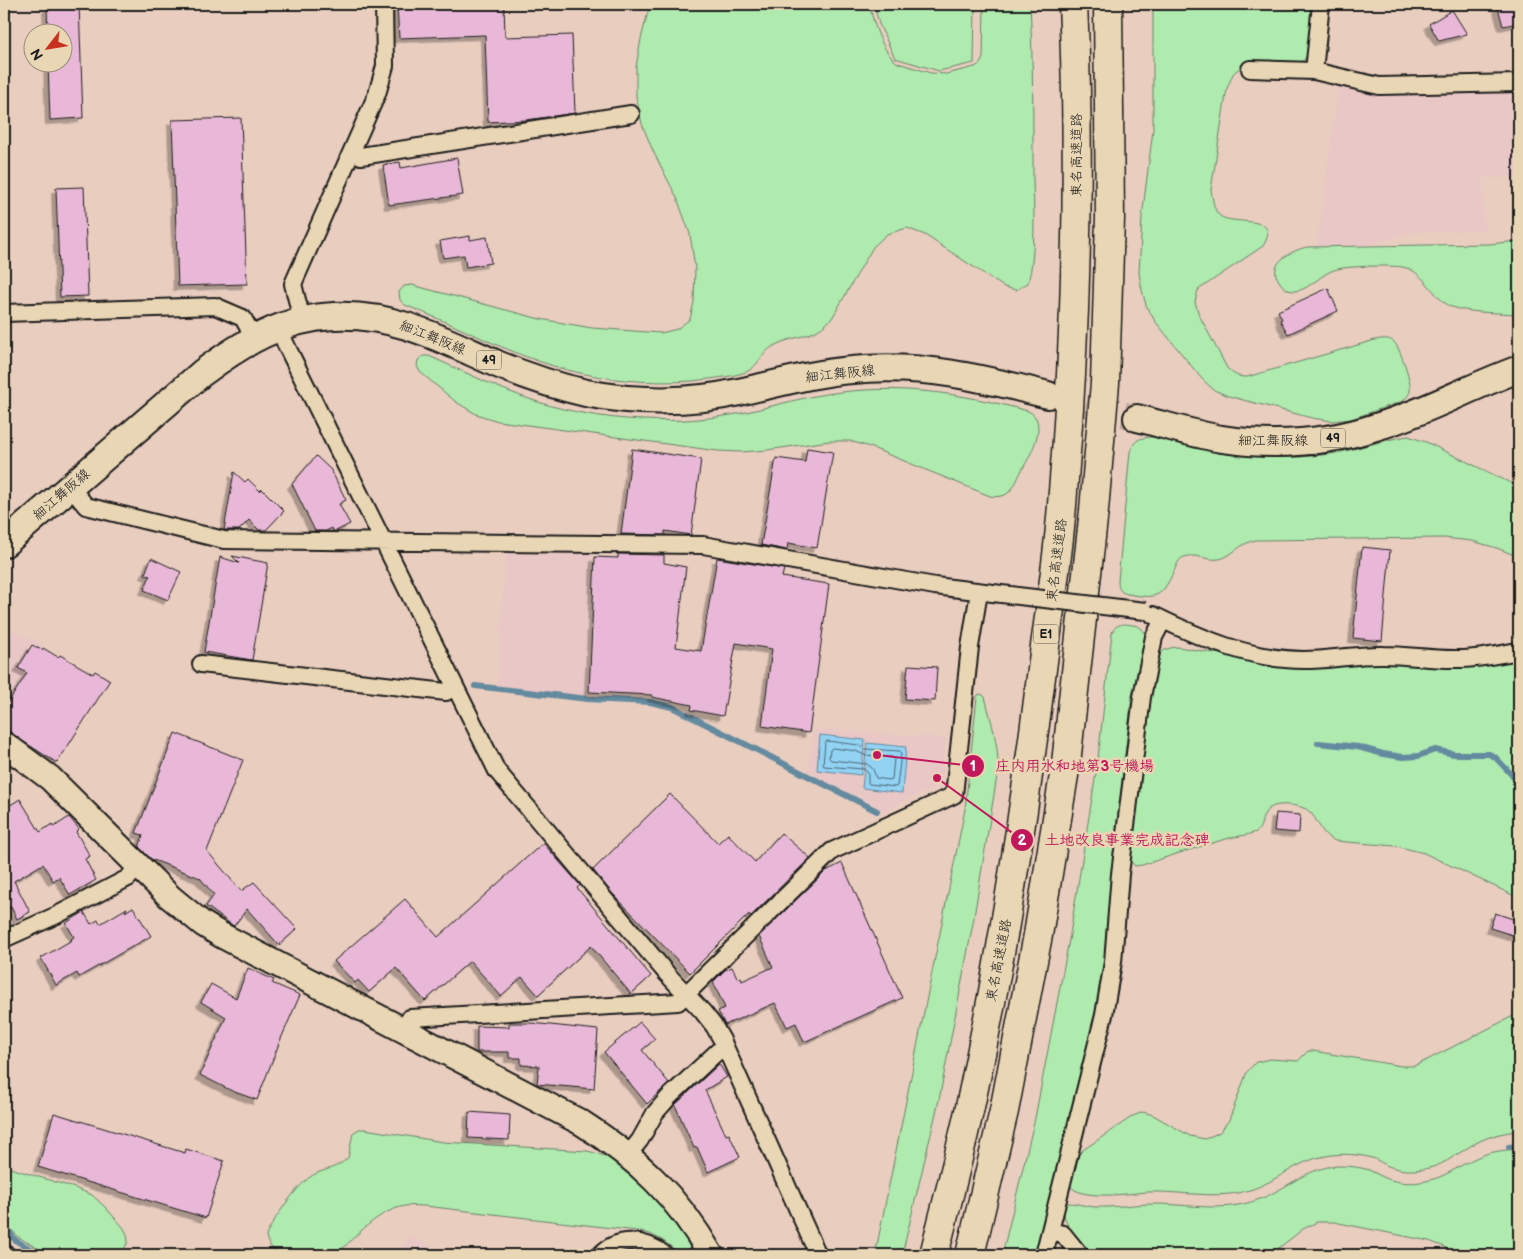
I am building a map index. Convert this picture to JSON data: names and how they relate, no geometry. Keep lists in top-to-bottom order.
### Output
{
  "streets": {
    "highway": ["東名高速道路", "E1"],
    "main road": ["細江舞阪線", "49"]
  },
  "places": ["庄内用水和地第3号機場", "土地改良事業完成記念碑"],
  "north": "bottom left"
}
